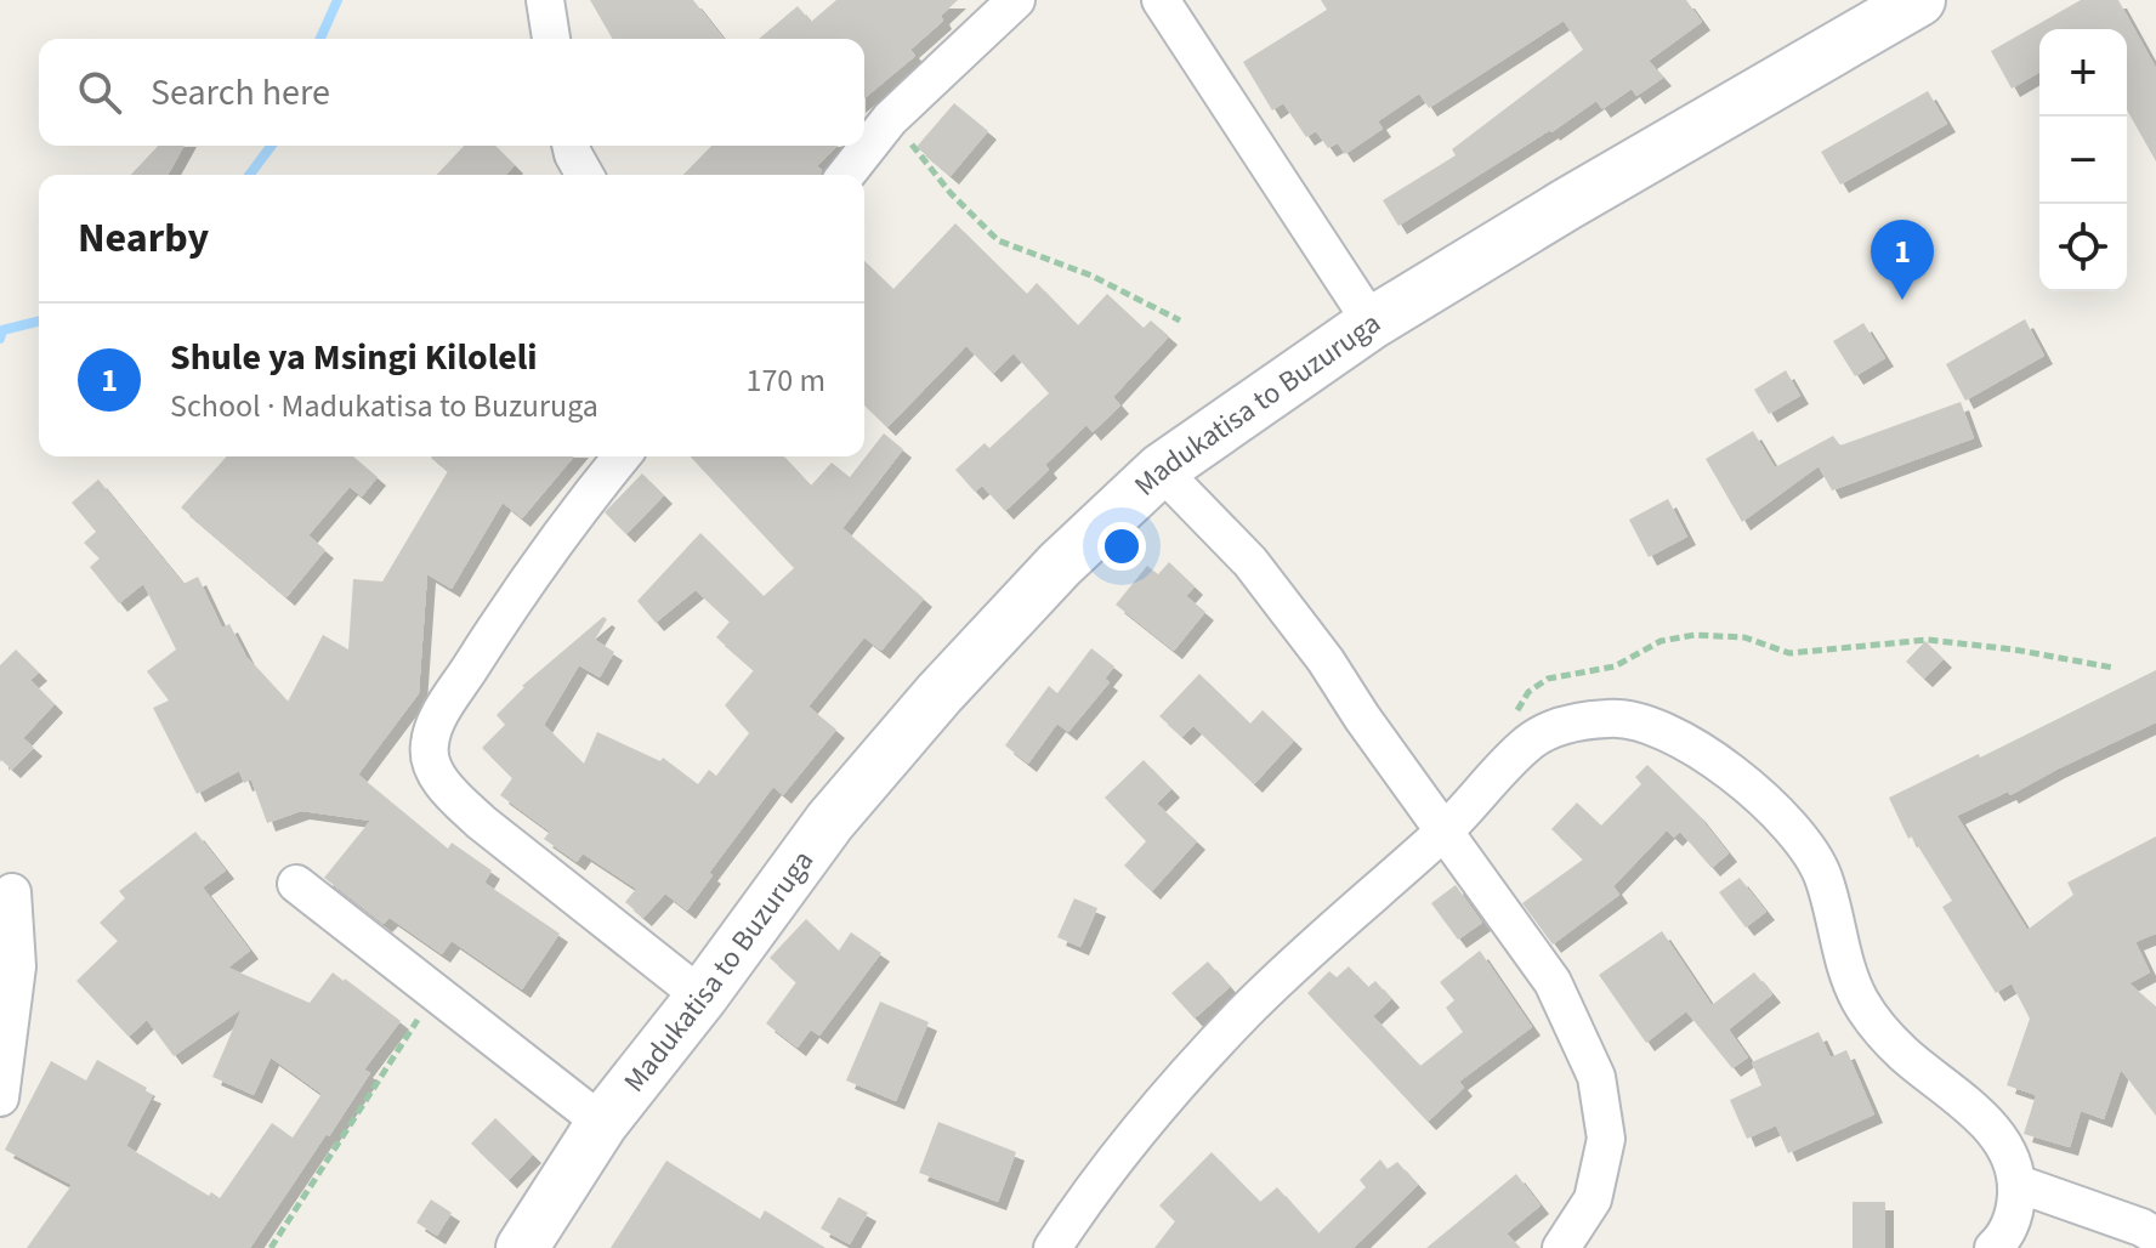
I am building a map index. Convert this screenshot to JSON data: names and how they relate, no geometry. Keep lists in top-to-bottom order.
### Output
{
  "streets": {
    "main road": ["Madukatisa to Buzuruga"]
  },
  "page": {
    "map_buttons": ["+", "−"],
    "search": "Search here",
    "heading": "Nearby",
    "pins": "1",
    "list": [
      {
        "mark": "1",
        "name": "Shule ya Msingi Kiloleli",
        "note": "School · Madukatisa to Buzuruga",
        "value": "170 m"
      }
    ]
  }
}
